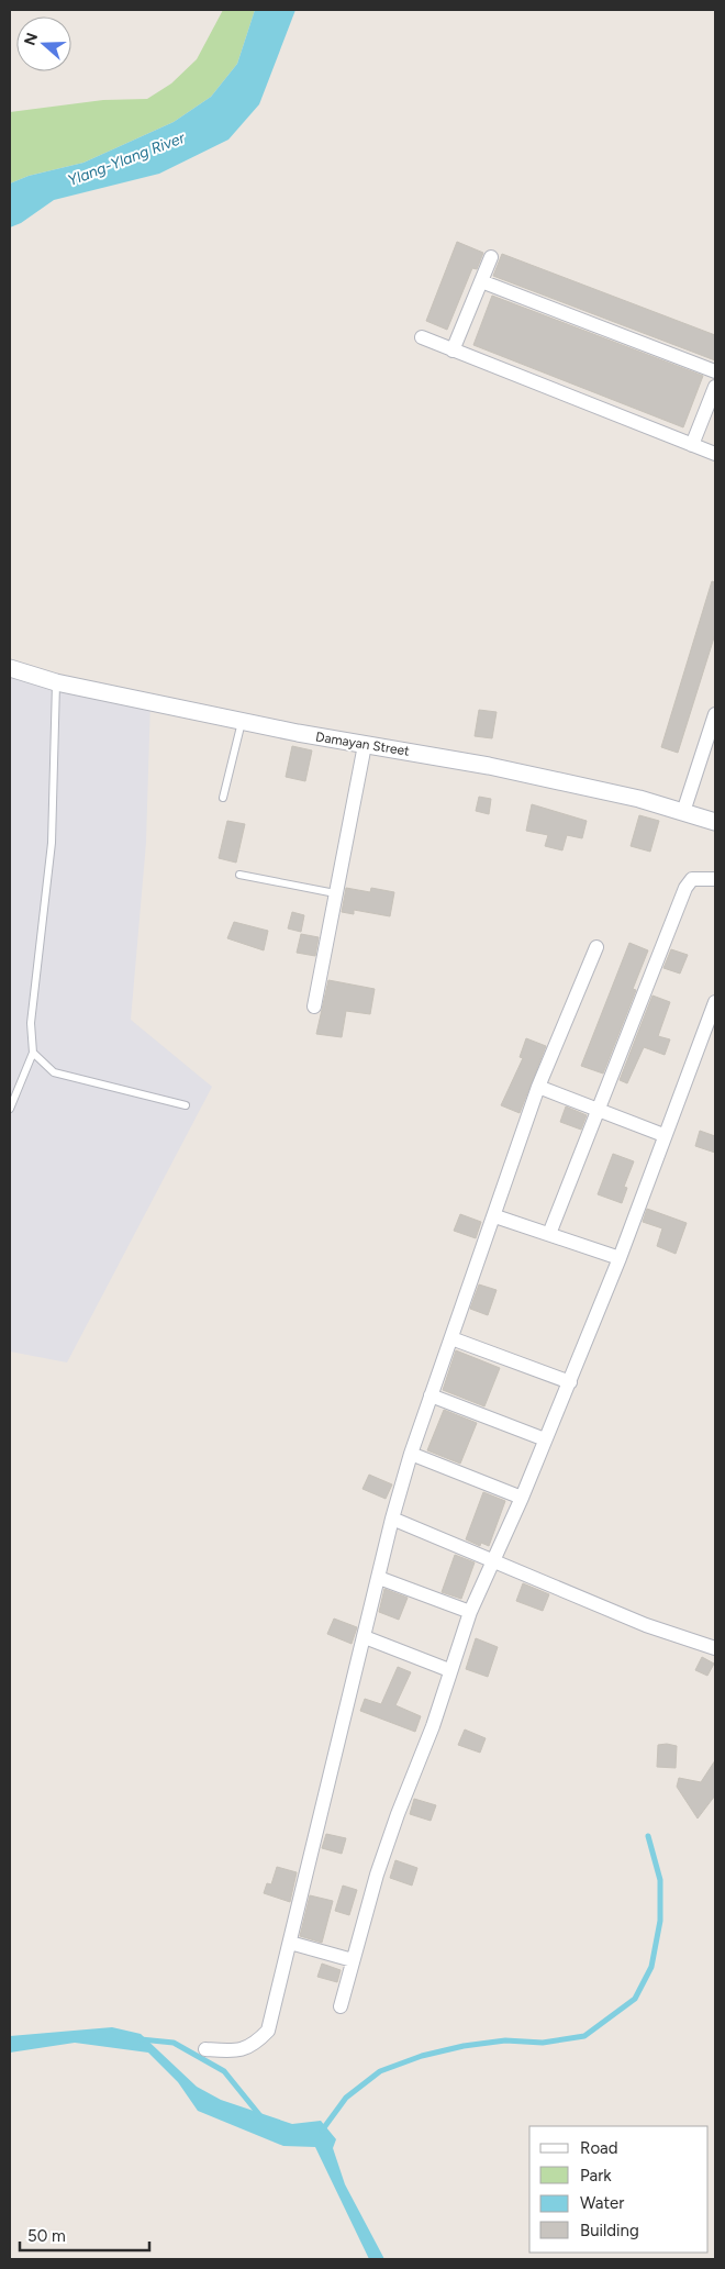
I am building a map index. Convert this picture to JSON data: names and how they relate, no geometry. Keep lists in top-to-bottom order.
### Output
{
  "streets": {
    "street": ["Damayan Street"]
  },
  "water": ["Ylang-Ylang River"],
  "legend": [
    "Road",
    "Park",
    "Water",
    "Building"
  ],
  "scale_bar": "50 m",
  "north": "left"
}
